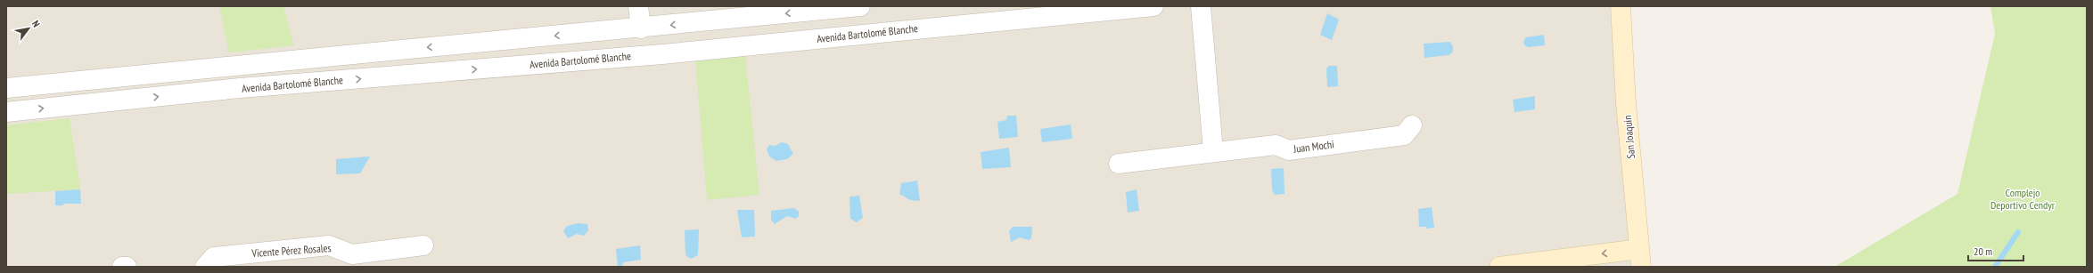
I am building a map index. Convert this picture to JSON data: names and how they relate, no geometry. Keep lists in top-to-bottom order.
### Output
{
  "streets": {
    "main road": ["San Joaquín"],
    "street": ["Avenida Bartolomé Blanche", "Juan Mochi", "Vicente Pérez Rosales"]
  },
  "parks": ["Complejo Deportivo Cendyr"],
  "scale_bar": "20 m",
  "north": "top right"
}
